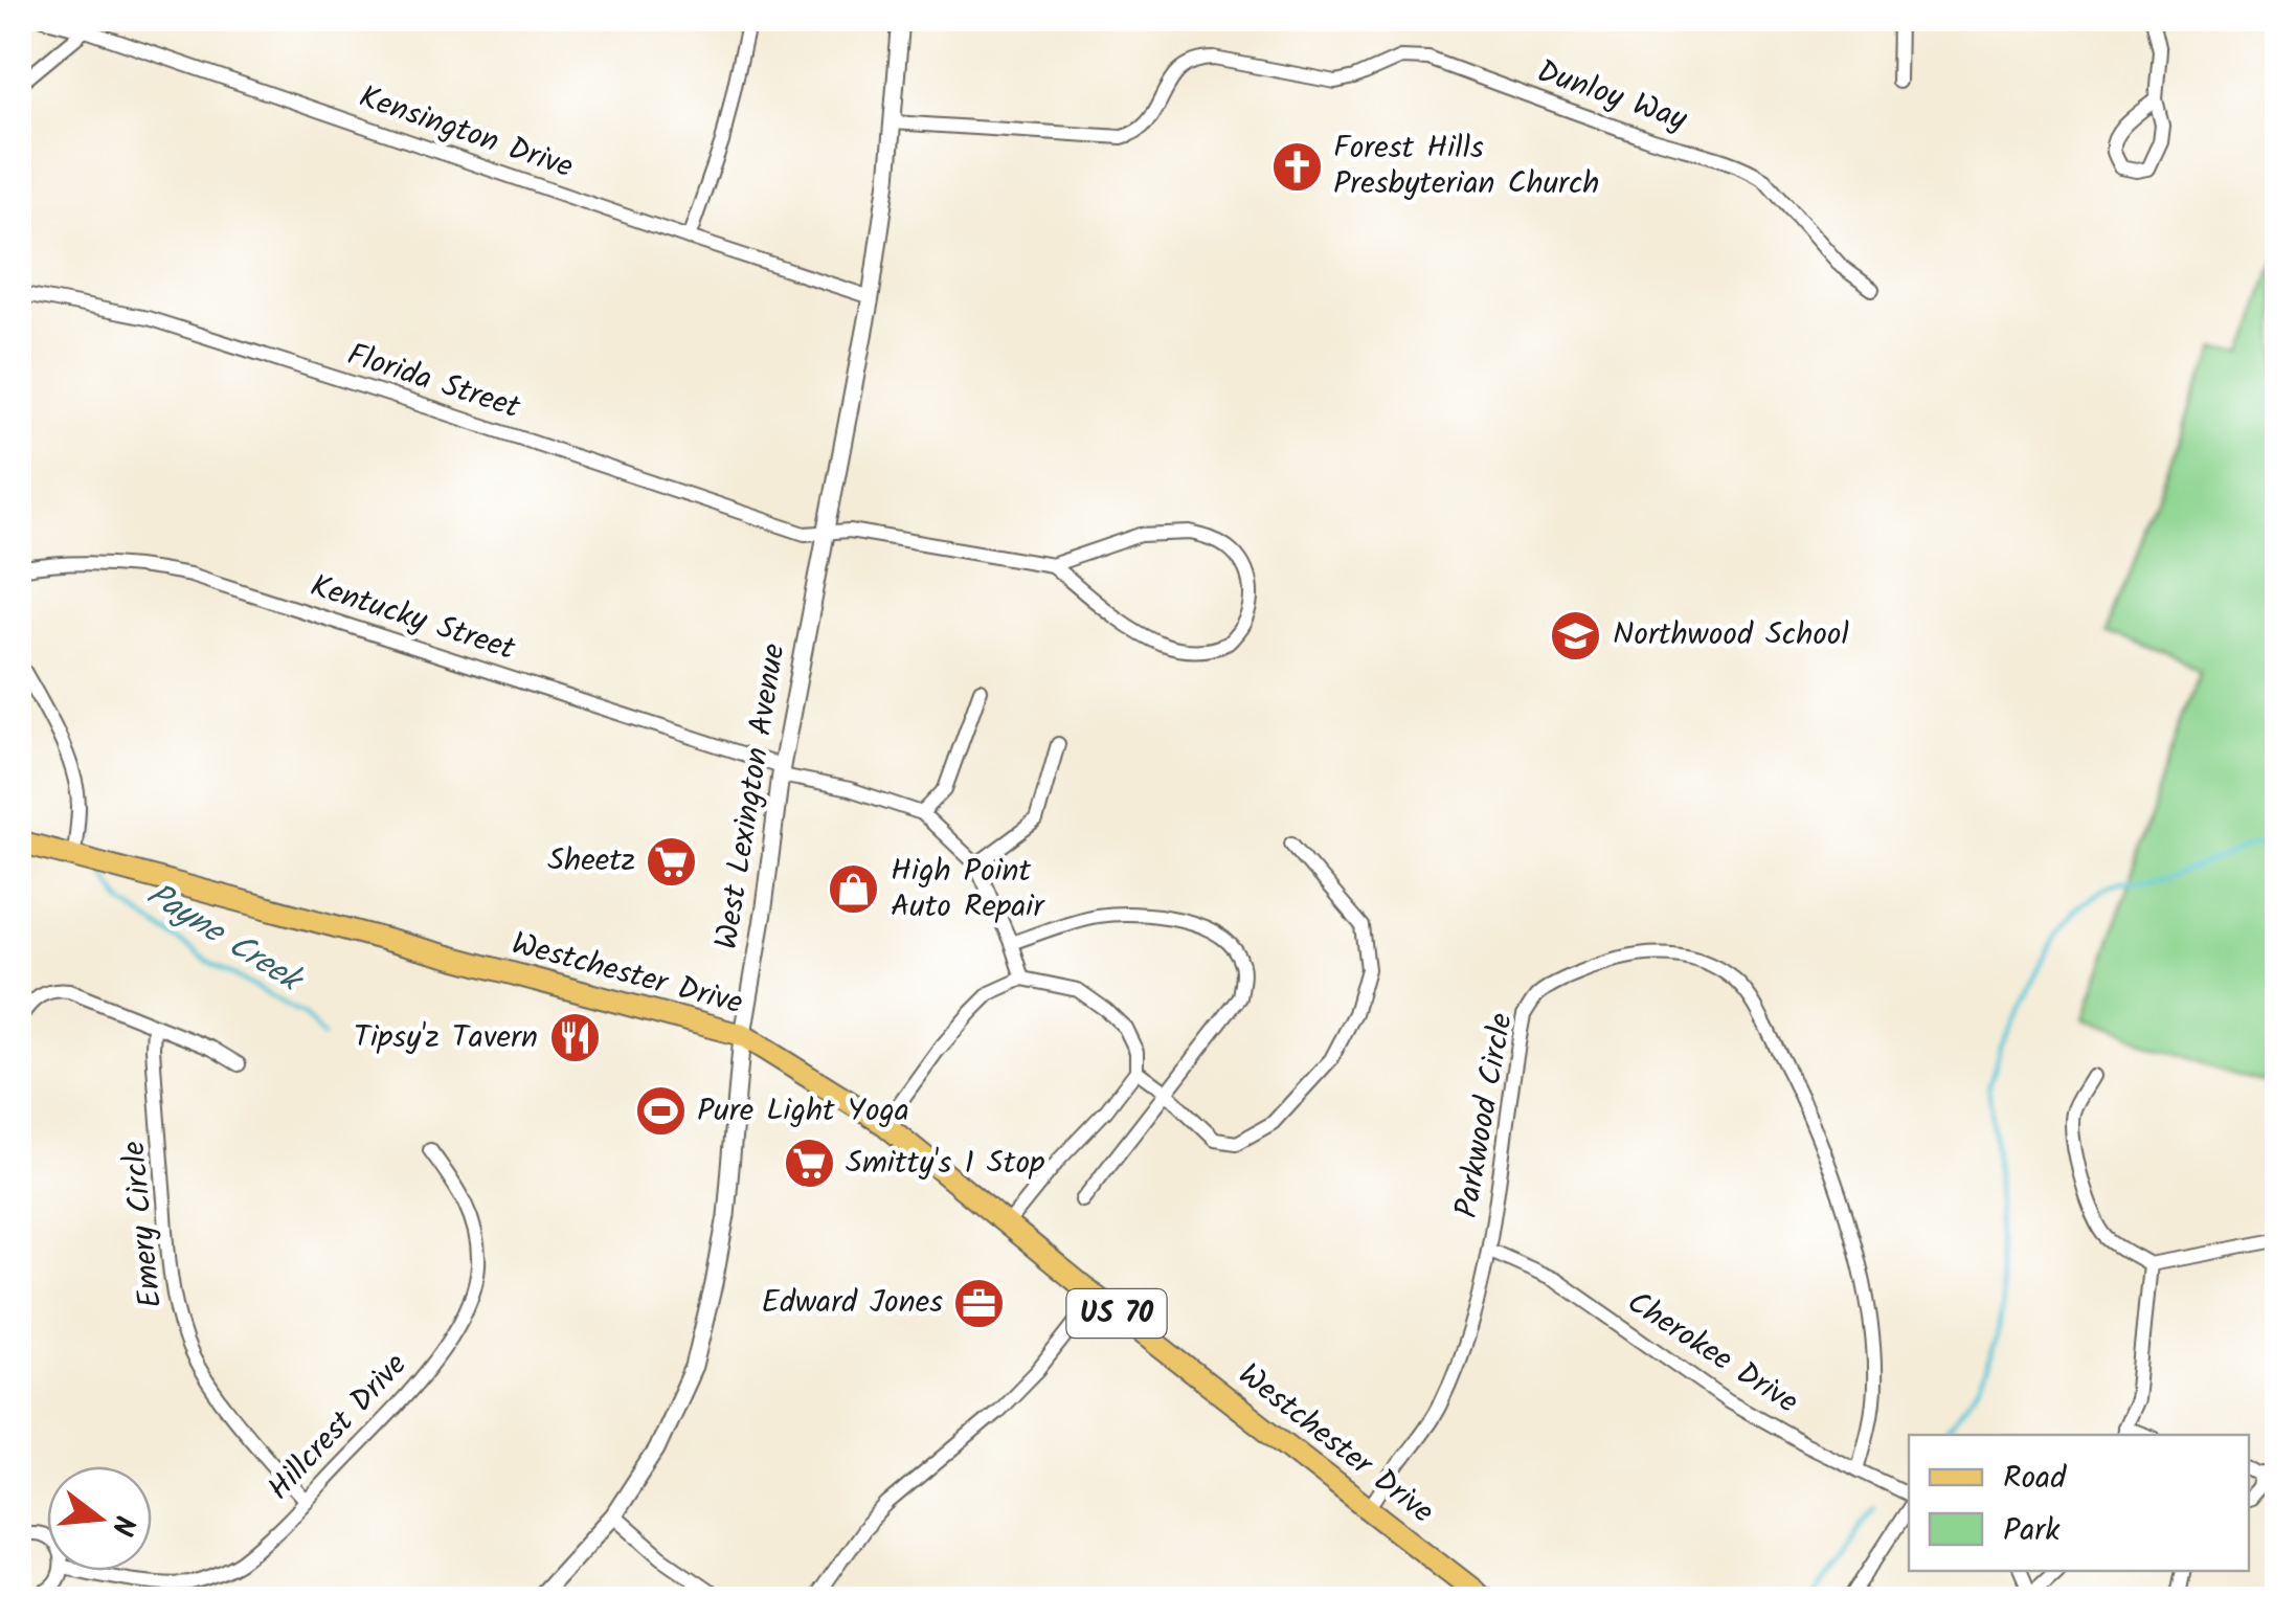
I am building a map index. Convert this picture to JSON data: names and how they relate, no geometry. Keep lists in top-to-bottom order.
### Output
{
  "streets": {
    "main road": ["Westchester Drive", "US 70"],
    "street": [
      "Dunloy Way",
      "Kensington Drive",
      "Florida Street",
      "Kentucky Street",
      "West Lexington Avenue",
      "Parkwood Circle",
      "Emery Circle",
      "Cherokee Drive",
      "Hillcrest Drive"
    ]
  },
  "crossings": [
    ["Dunloy Way", "West Lexington Avenue"],
    ["Kensington Drive", "West Lexington Avenue"],
    ["Florida Street", "West Lexington Avenue"],
    ["Kentucky Street", "West Lexington Avenue"],
    ["West Lexington Avenue", "Westchester Drive"],
    ["Westchester Drive", "Parkwood Circle"],
    ["Parkwood Circle", "Cherokee Drive"],
    ["Emery Circle", "Hillcrest Drive"]
  ],
  "water": ["Payne Creek"],
  "places": {
    "church": ["Forest Hills Presbyterian Church"],
    "school or university": ["Northwood School"],
    "supermarket": ["Sheetz", "Smitty's 1 Stop"],
    "shop": ["High Point Auto Repair"],
    "restaurant": ["Tipsy'z Tavern"],
    "sports": ["Pure Light Yoga"],
    "office": ["Edward Jones"]
  },
  "legend": ["Road", "Park"],
  "north": "right"
}
